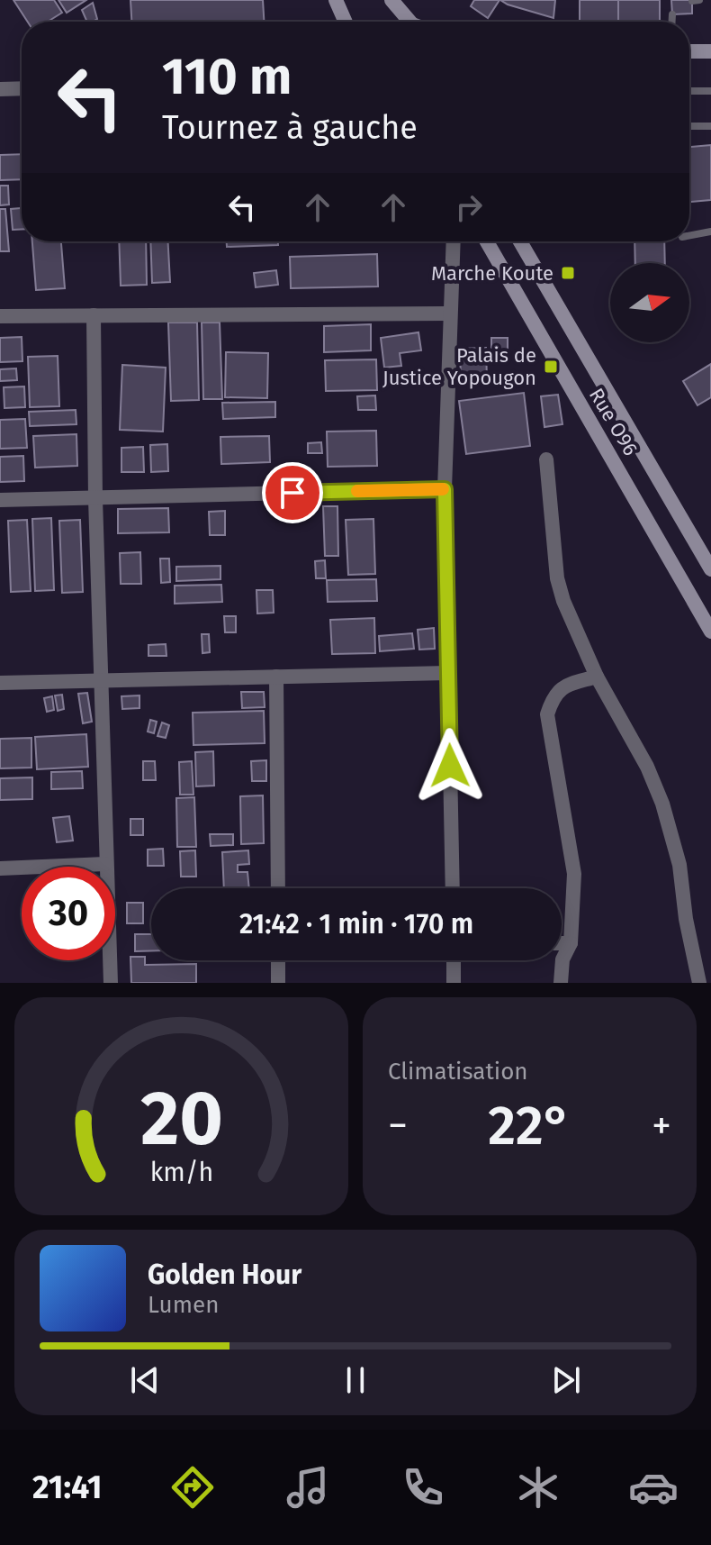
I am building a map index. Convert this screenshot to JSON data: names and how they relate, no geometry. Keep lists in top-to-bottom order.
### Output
{
  "streets": {
    "main road": ["Rue O96"]
  },
  "places": {
    "transit": ["Marche Koute", "Palais de Justice Yopougon"]
  },
  "north": "right",
  "page": {
    "turn": ["110 m", "Tournez à gauche"],
    "limit": "30",
    "trip": "21:42 · 1 min · 170 m",
    "tile": "Climatisation",
    "heat": ["−", "22°", "+"],
    "song": ["Golden Hour", "Lumen"],
    "tabs": "21:41",
    "gauge": ["20", "km/h"]
  }
}
